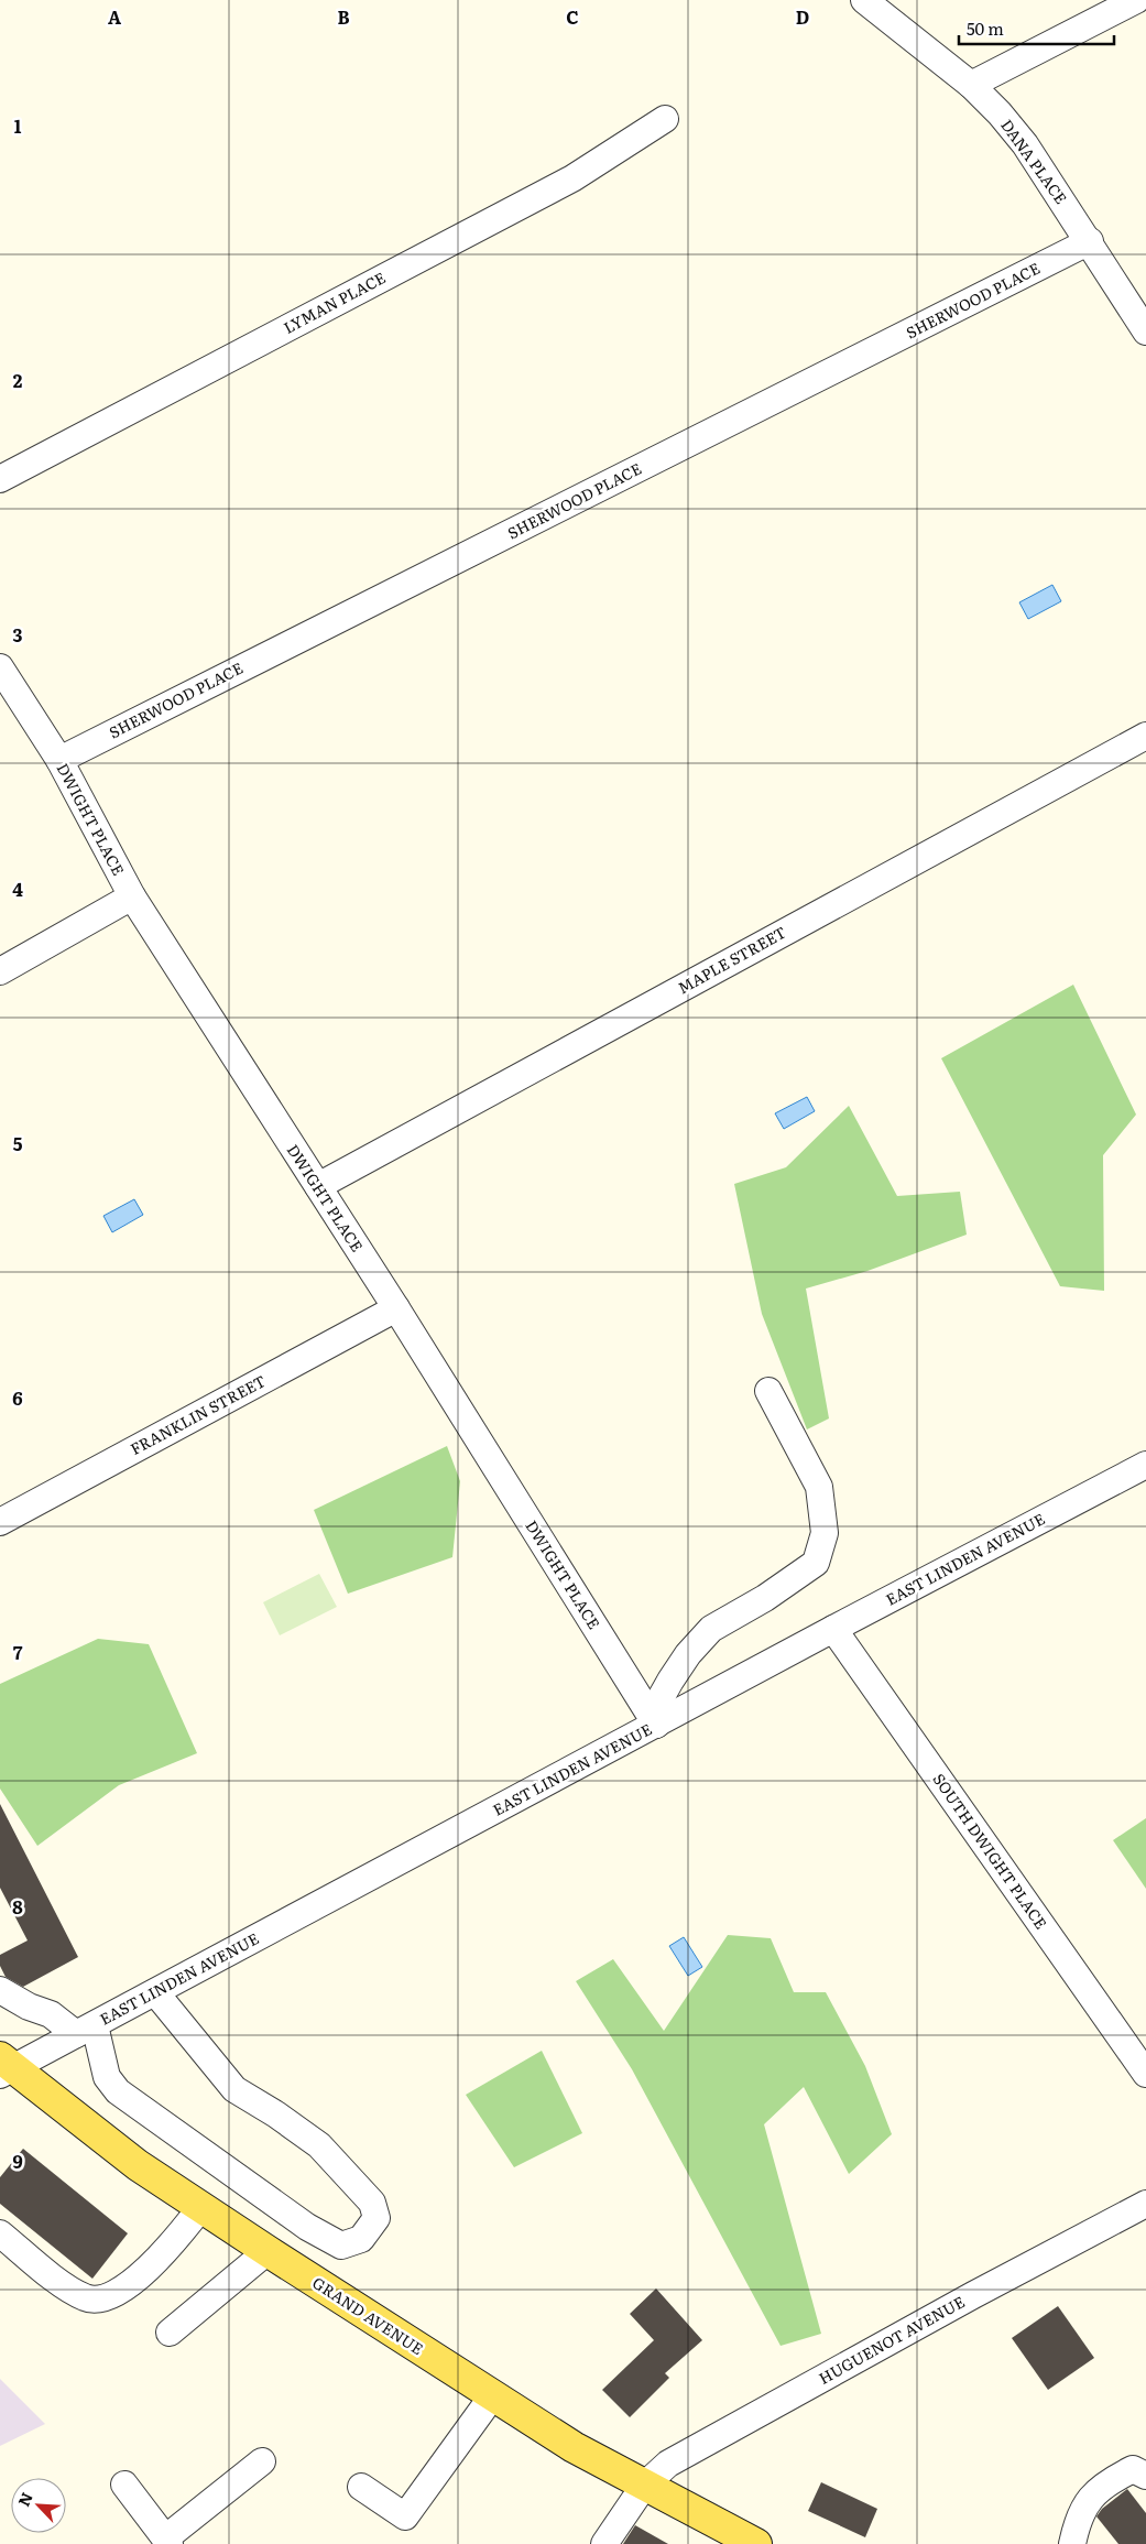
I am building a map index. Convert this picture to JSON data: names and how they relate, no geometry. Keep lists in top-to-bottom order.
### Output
{
  "streets": {
    "main road": ["GRAND AVENUE"],
    "street": [
      "DANA PLACE",
      "SHERWOOD PLACE",
      "LYMAN PLACE",
      "DWIGHT PLACE",
      "MAPLE STREET",
      "FRANKLIN STREET",
      "EAST LINDEN AVENUE",
      "SOUTH DWIGHT PLACE",
      "HUGUENOT AVENUE"
    ]
  },
  "crossings": [
    ["DANA PLACE", "SHERWOOD PLACE"],
    ["SHERWOOD PLACE", "DWIGHT PLACE"],
    ["DWIGHT PLACE", "MAPLE STREET"],
    ["DWIGHT PLACE", "FRANKLIN STREET"],
    ["DWIGHT PLACE", "EAST LINDEN AVENUE"],
    ["EAST LINDEN AVENUE", "SOUTH DWIGHT PLACE"],
    ["EAST LINDEN AVENUE", "GRAND AVENUE"],
    ["GRAND AVENUE", "HUGUENOT AVENUE"]
  ],
  "scale_bar": "50 m",
  "north": "top left",
  "grid": {
    "columns": [
      "A",
      "B",
      "C",
      "D"
    ],
    "rows": [
      "1",
      "2",
      "3",
      "4",
      "5",
      "6",
      "7",
      "8",
      "9"
    ]
  }
}
